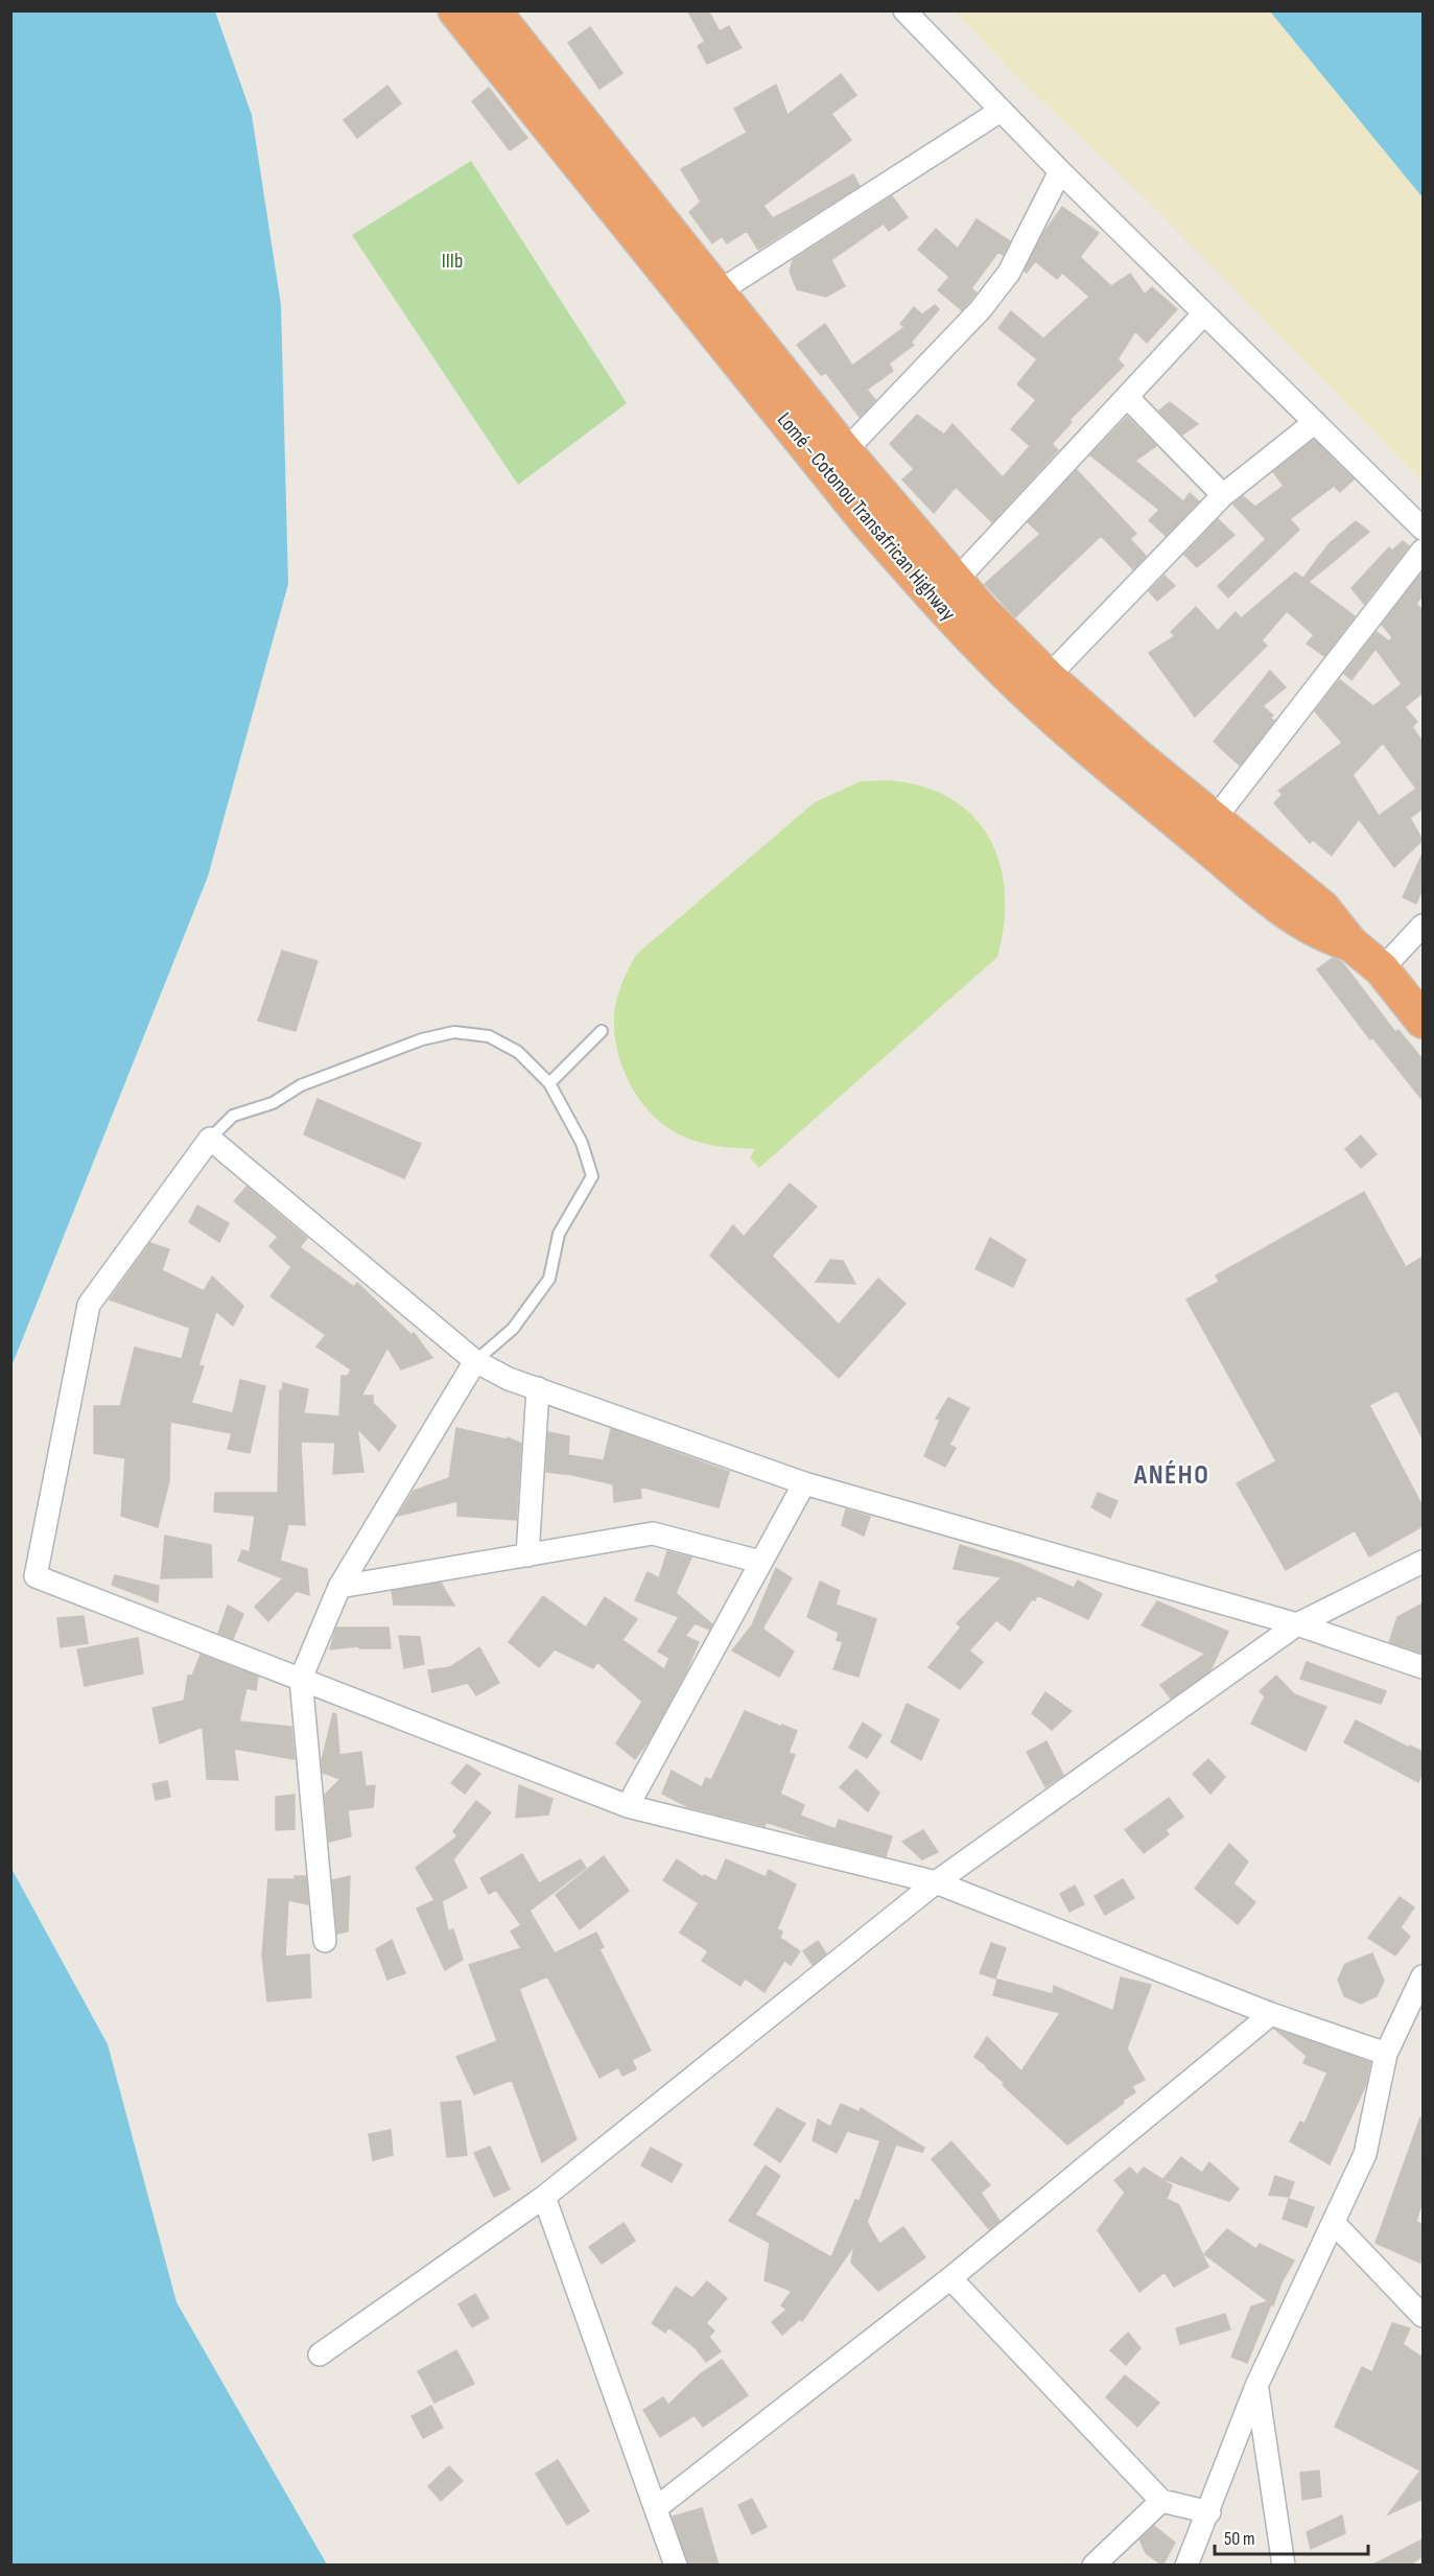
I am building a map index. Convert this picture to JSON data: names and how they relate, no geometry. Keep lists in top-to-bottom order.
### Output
{
  "streets": {
    "highway": ["Lomé - Cotonou Transafrican Highway"]
  },
  "districts": ["ANÉHO"],
  "parks": ["IIIb"],
  "scale_bar": "50 m"
}
